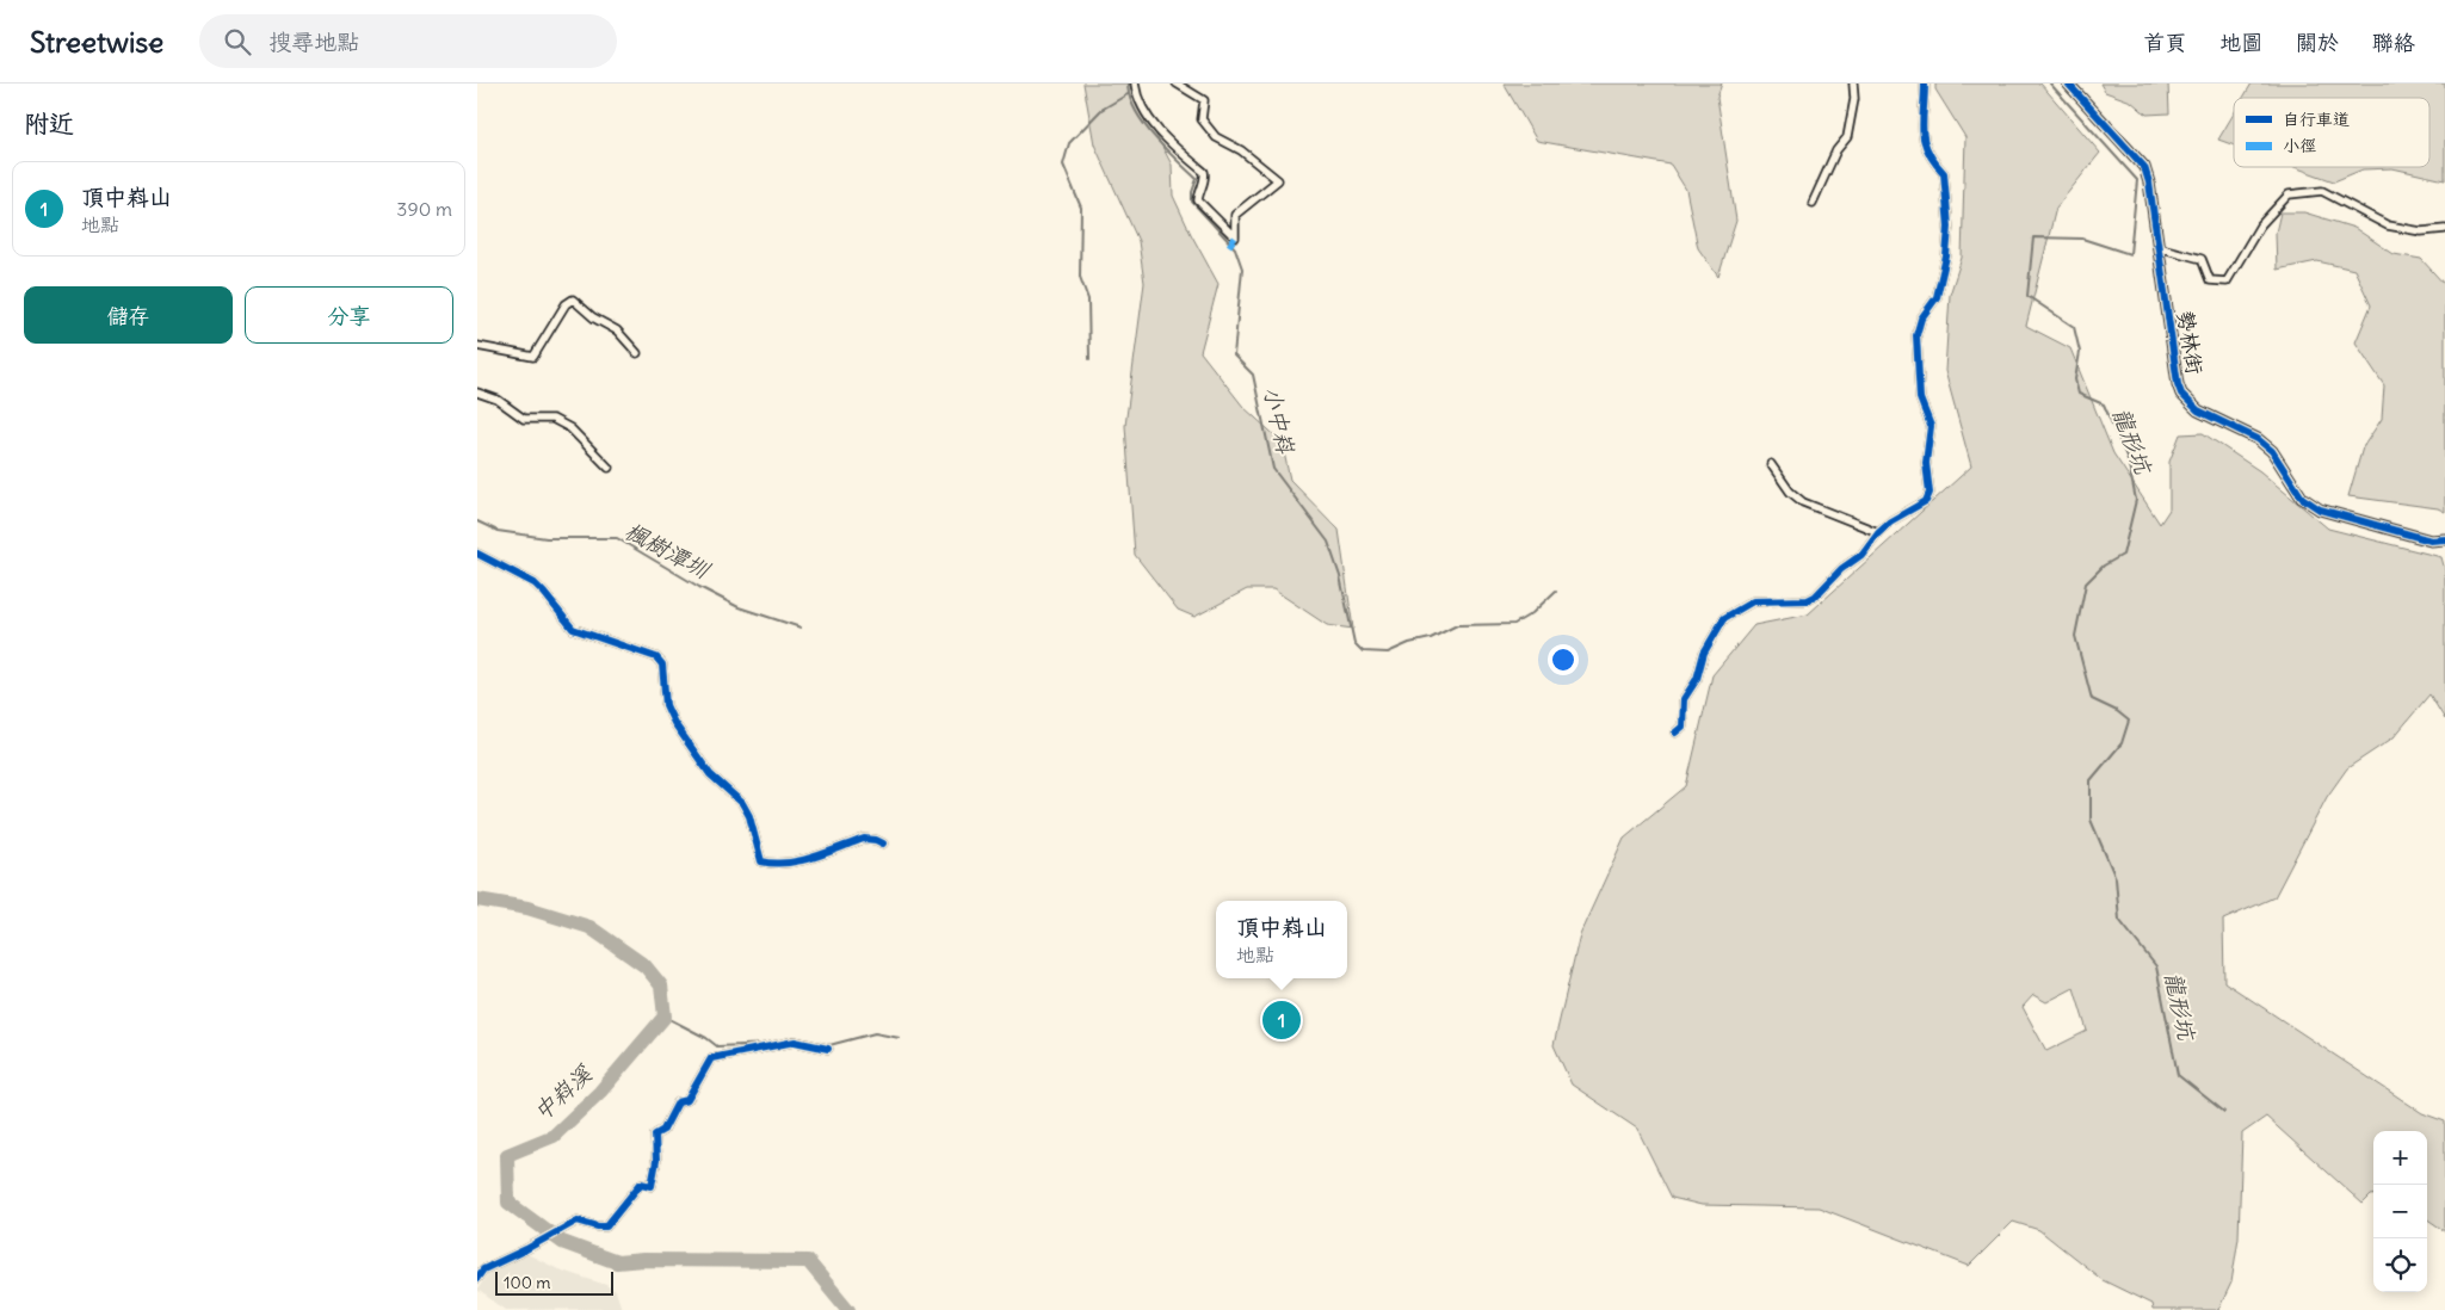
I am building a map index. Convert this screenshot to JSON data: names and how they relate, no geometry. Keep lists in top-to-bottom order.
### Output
{
  "streets": {
    "street": ["勢林街"]
  },
  "water": [
    "小中嵙",
    "龍形坑",
    "楓樹潭圳",
    "中嵙溪"
  ],
  "legend": ["自行車道", "小徑"],
  "scale_bar": "100 m",
  "page": {
    "header": "Streetwise",
    "search": "搜尋地點",
    "nav": [
      "首頁",
      "地圖",
      "關於",
      "聯絡"
    ],
    "heading": "附近",
    "list": [
      {
        "mark": "1",
        "name": "頂中嵙山",
        "note": "地點",
        "value": "390 m"
      }
    ],
    "buttons": ["儲存", "分享"],
    "popup": ["頂中嵙山", "地點"],
    "pins": "1",
    "map_buttons": ["+", "−"],
    "scale": "100 m"
  }
}
